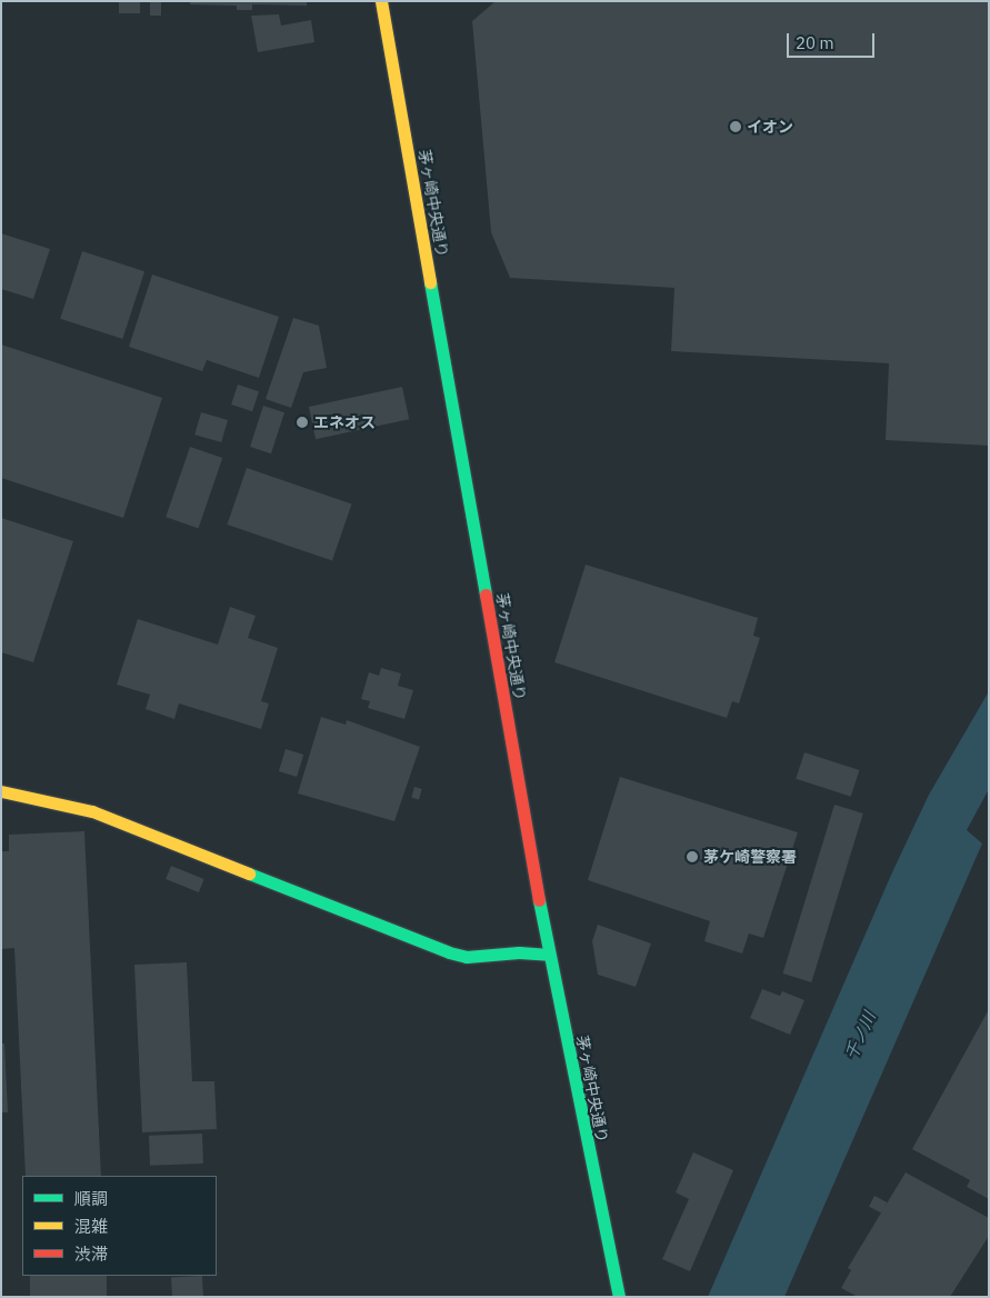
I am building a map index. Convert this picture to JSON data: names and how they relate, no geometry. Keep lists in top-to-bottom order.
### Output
{
  "streets": {
    "main road": ["茅ヶ崎中央通り"]
  },
  "water": ["千ノ川"],
  "places": ["イオン", "エネオス", "茅ケ崎警察署"],
  "legend": ["順調", "混雑", "渋滞"],
  "scale_bar": "20 m"
}
